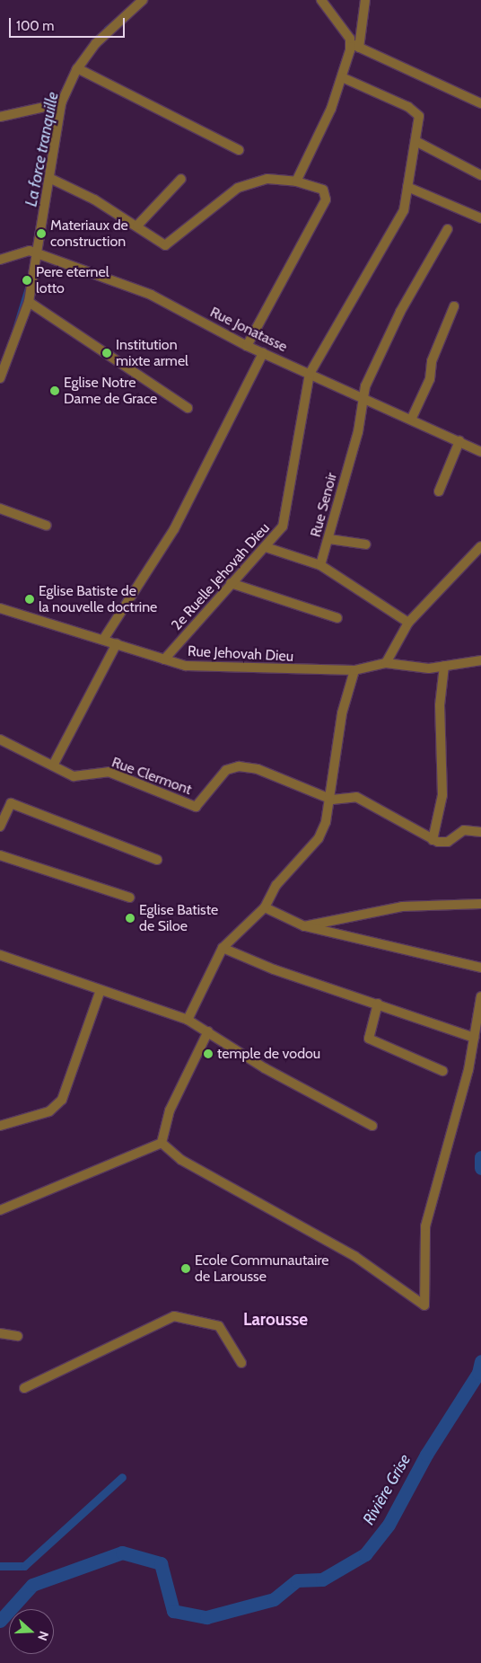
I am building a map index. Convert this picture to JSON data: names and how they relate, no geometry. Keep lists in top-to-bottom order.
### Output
{
  "streets": {
    "street": [
      "Rue Jonatasse",
      "Rue Senoir",
      "2e Ruelle Jehovah Dieu",
      "Rue Jehovah Dieu",
      "Rue Clermont"
    ]
  },
  "crossings": [
    ["Rue Jonatasse", "Rue Senoir"],
    ["Rue Jonatasse", "2e Ruelle Jehovah Dieu"],
    ["2e Ruelle Jehovah Dieu", "Rue Jehovah Dieu"]
  ],
  "districts": ["Larousse"],
  "water": ["La force tranquille", "Rivière Grise"],
  "places": [
    "Materiaux de construction",
    "Pere eternel lotto",
    "Institution mixte armel",
    "Eglise Notre Dame de Grace",
    "Eglise Batiste de la nouvelle doctrine",
    "Eglise Batiste de Siloe",
    "temple de vodou",
    "Ecole Communautaire de Larousse"
  ],
  "scale_bar": "100 m",
  "north": "right"
}
